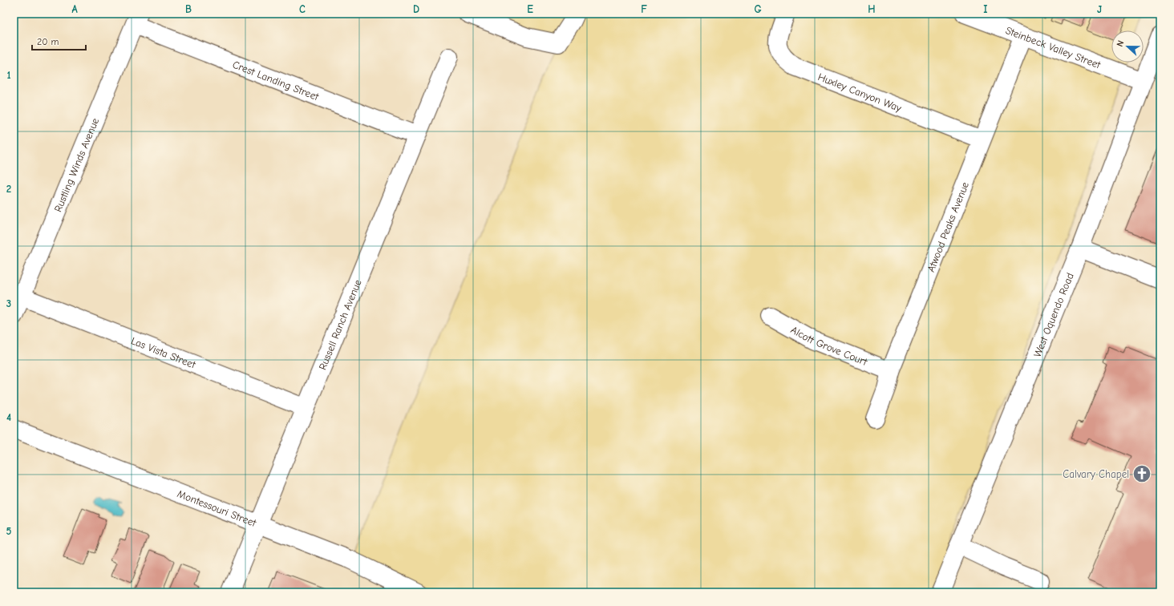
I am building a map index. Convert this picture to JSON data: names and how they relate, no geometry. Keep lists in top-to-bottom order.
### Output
{
  "streets": {
    "street": [
      "Steinbeck Valley Street",
      "Crest Landing Street",
      "Huxley Canyon Way",
      "Rustling Winds Avenue",
      "Atwood Peaks Avenue",
      "West Oquendo Road",
      "Russell Ranch Avenue",
      "Alcott Grove Court",
      "Las Vista Street",
      "Montessouri Street"
    ]
  },
  "crossings": [
    ["Steinbeck Valley Street", "Atwood Peaks Avenue"],
    ["Steinbeck Valley Street", "West Oquendo Road"],
    ["Crest Landing Street", "Rustling Winds Avenue"],
    ["Crest Landing Street", "Russell Ranch Avenue"],
    ["Huxley Canyon Way", "Atwood Peaks Avenue"],
    ["Rustling Winds Avenue", "Las Vista Street"],
    ["Atwood Peaks Avenue", "Alcott Grove Court"],
    ["Russell Ranch Avenue", "Las Vista Street"],
    ["Russell Ranch Avenue", "Montessouri Street"]
  ],
  "places": {
    "church": ["Calvary Chapel"]
  },
  "scale_bar": "20 m",
  "north": "left",
  "grid": {
    "columns": [
      "A",
      "B",
      "C",
      "D",
      "E",
      "F",
      "G",
      "H",
      "I",
      "J"
    ],
    "rows": [
      "1",
      "2",
      "3",
      "4",
      "5"
    ]
  }
}
